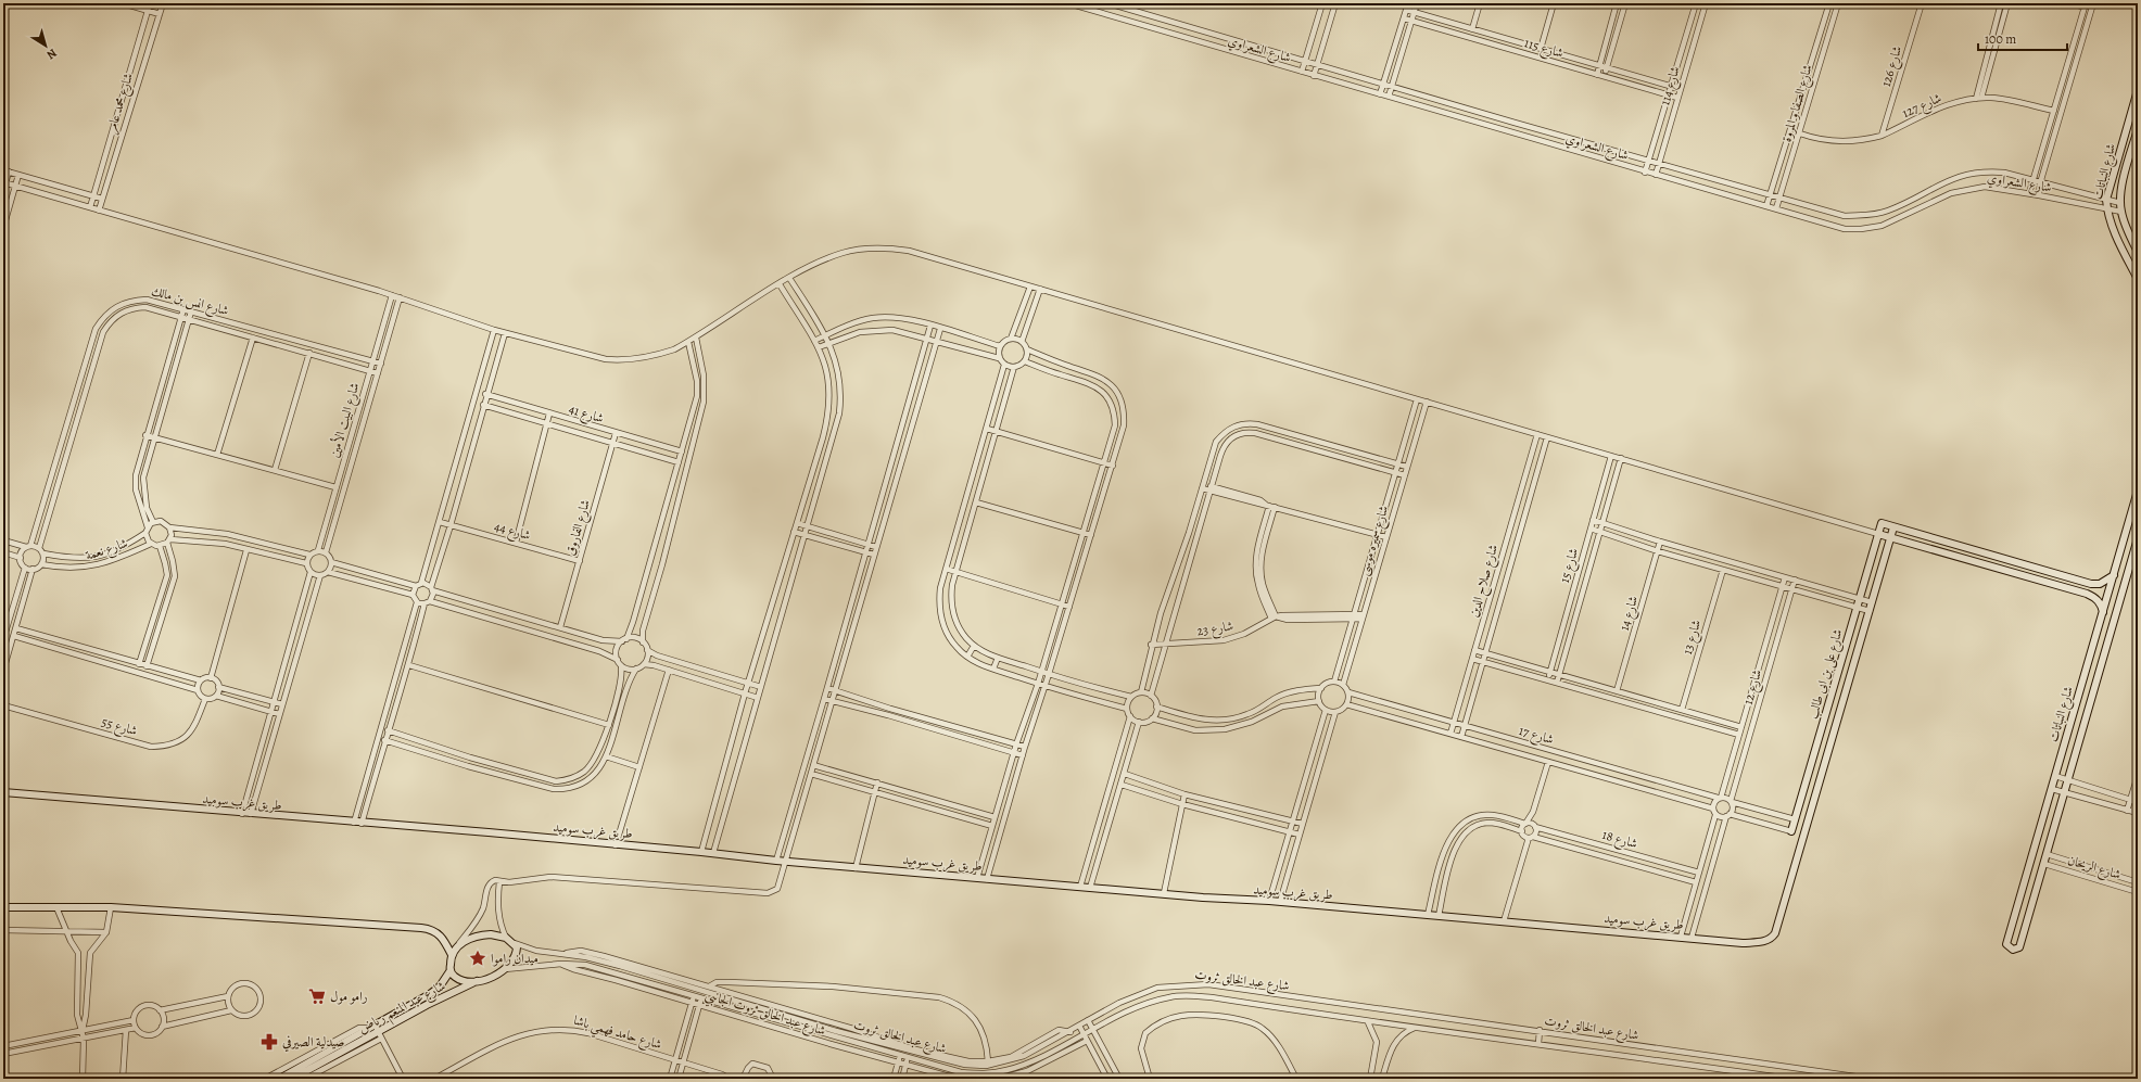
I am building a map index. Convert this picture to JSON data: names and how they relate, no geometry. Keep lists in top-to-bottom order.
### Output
{
  "streets": {
    "street": [
      "شارع 115",
      "شارع الشعراوي",
      "شارع 126",
      "شارع 114",
      "شارع محمد عامر",
      "شارع الصفا و المروة",
      "شارع 127",
      "شارع النباتات",
      "شارع انس بن مالك",
      "شارع 41",
      "شارع البيت الأمين",
      "شارع الفاروق",
      "شارع 44",
      "شارع سميره موسى",
      "شارع نعمة",
      "شارع 15",
      "شارع صلاح الدين",
      "شارع 14",
      "شارع 23",
      "شارع 13",
      "شارع على بن ابى طالب",
      "شارع 12",
      "شارع 55",
      "شارع 17",
      "طريق غرب سوميد",
      "شارع 18",
      "شارع الريحان",
      "شارع عبد الخالق ثروت",
      "شارع عبد المنعم رياض",
      "شارع عبد الخالق ثروت الجانبي",
      "شارع حامد فهمي باشا"
    ]
  },
  "crossings": [
    ["شارع 115", "شارع 114"],
    ["شارع الشعراوي", "شارع 114"],
    ["شارع الشعراوي", "شارع الصفا و المروة"],
    ["شارع الشعراوي", "شارع النباتات"],
    ["شارع 126", "شارع 127"],
    ["شارع الصفا و المروة", "شارع 127"],
    ["شارع النباتات", "شارع الريحان"],
    ["شارع انس بن مالك", "شارع البيت الأمين"],
    ["شارع انس بن مالك", "شارع نعمة"],
    ["شارع 41", "شارع الفاروق"],
    ["شارع الفاروق", "شارع 44"],
    ["شارع سميره موسى", "شارع 17"],
    ["شارع صلاح الدين", "شارع 17"],
    ["شارع على بن ابى طالب", "طريق غرب سوميد"],
    ["شارع 12", "شارع 17"],
    ["شارع عبد الخالق ثروت", "شارع عبد المنعم رياض"],
    ["شارع عبد الخالق ثروت", "شارع عبد الخالق ثروت الجانبي"]
  ],
  "places": {
    "place": ["ميدان راموا"],
    "supermarket": ["رامو مول"],
    "pharmacy": ["صيدلية الصيرفي"]
  },
  "scale_bar": "100 m",
  "north": "bottom right"
}
